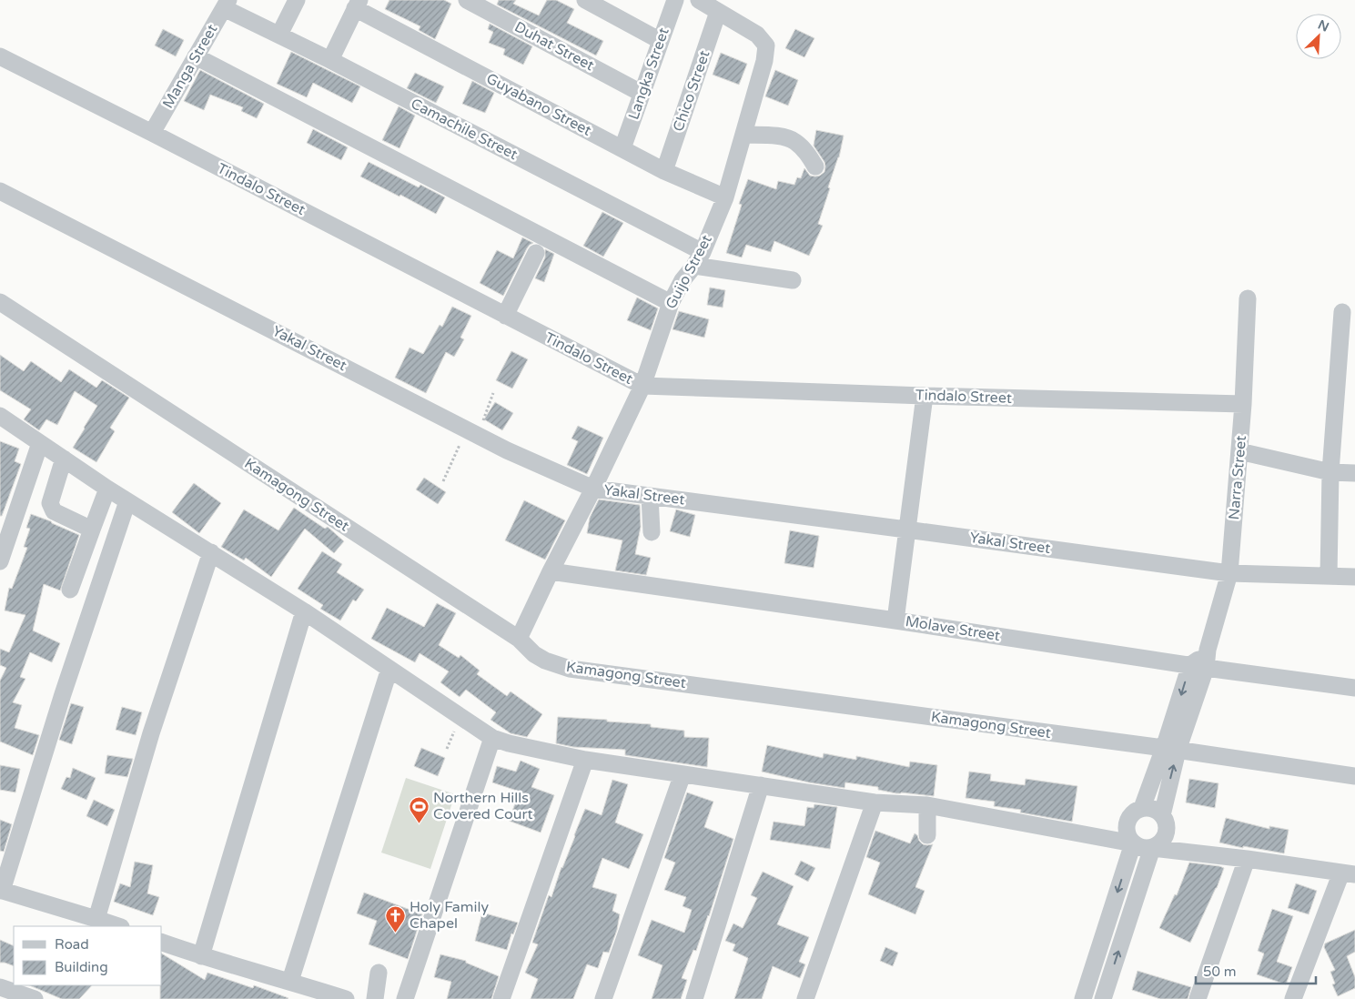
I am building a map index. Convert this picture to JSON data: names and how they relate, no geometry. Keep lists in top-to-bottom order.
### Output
{
  "streets": {
    "street": [
      "Duhat Street",
      "Manga Street",
      "Langka Street",
      "Chico Street",
      "Guyabano Street",
      "Camachile Street",
      "Tindalo Street",
      "Guijo Street",
      "Yakal Street",
      "Narra Street",
      "Kamagong Street",
      "Molave Street"
    ]
  },
  "crossings": [
    ["Duhat Street", "Langka Street"],
    ["Manga Street", "Camachile Street"],
    ["Manga Street", "Tindalo Street"],
    ["Langka Street", "Guyabano Street"],
    ["Chico Street", "Guyabano Street"],
    ["Chico Street", "Guijo Street"],
    ["Guyabano Street", "Guijo Street"],
    ["Camachile Street", "Guijo Street"],
    ["Tindalo Street", "Guijo Street"],
    ["Tindalo Street", "Narra Street"],
    ["Guijo Street", "Yakal Street"],
    ["Guijo Street", "Kamagong Street"],
    ["Guijo Street", "Molave Street"],
    ["Yakal Street", "Narra Street"],
    ["Narra Street", "Kamagong Street"],
    ["Narra Street", "Molave Street"]
  ],
  "places": {
    "sports": ["Northern Hills Covered Court"],
    "church": ["Holy Family Chapel"]
  },
  "legend": ["Road", "Building"],
  "scale_bar": "50 m",
  "north": "top right"
}
